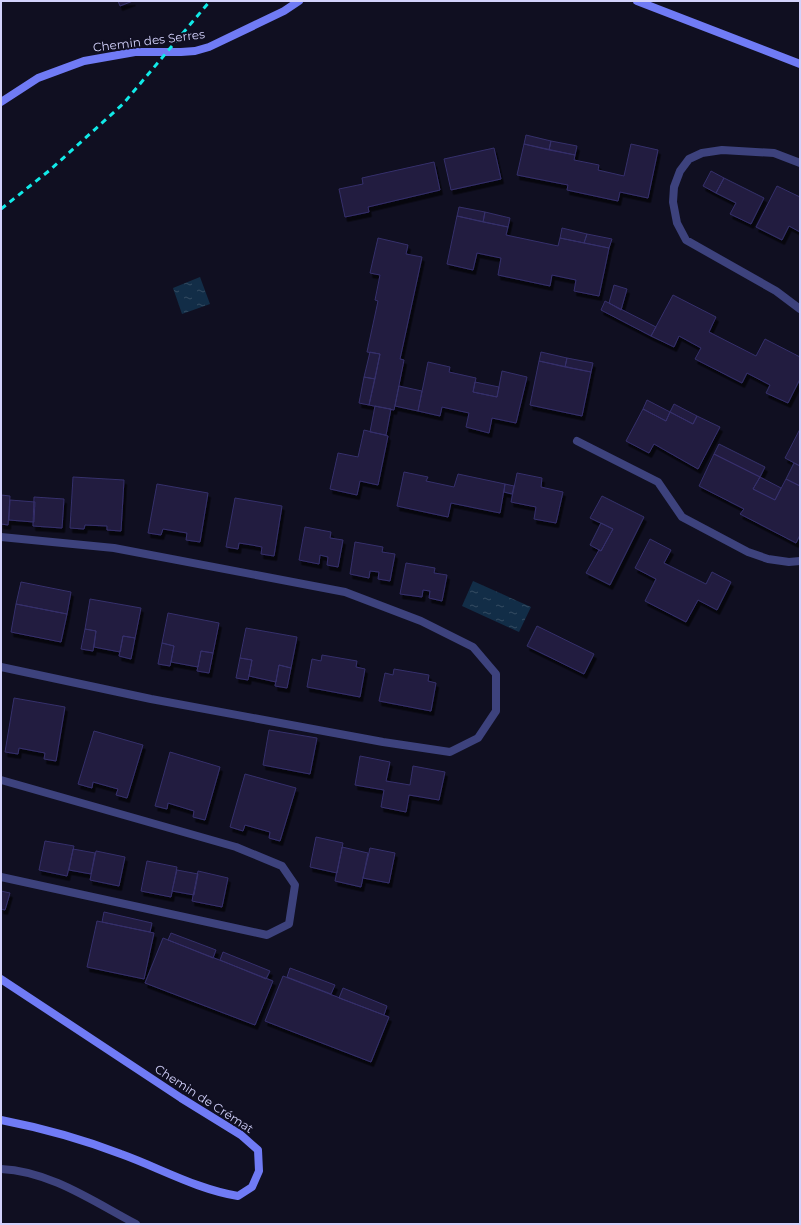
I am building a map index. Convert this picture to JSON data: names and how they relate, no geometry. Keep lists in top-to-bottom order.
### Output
{
  "streets": {
    "street": ["Chemin des Serres", "Chemin de Crémat"]
  }
}
